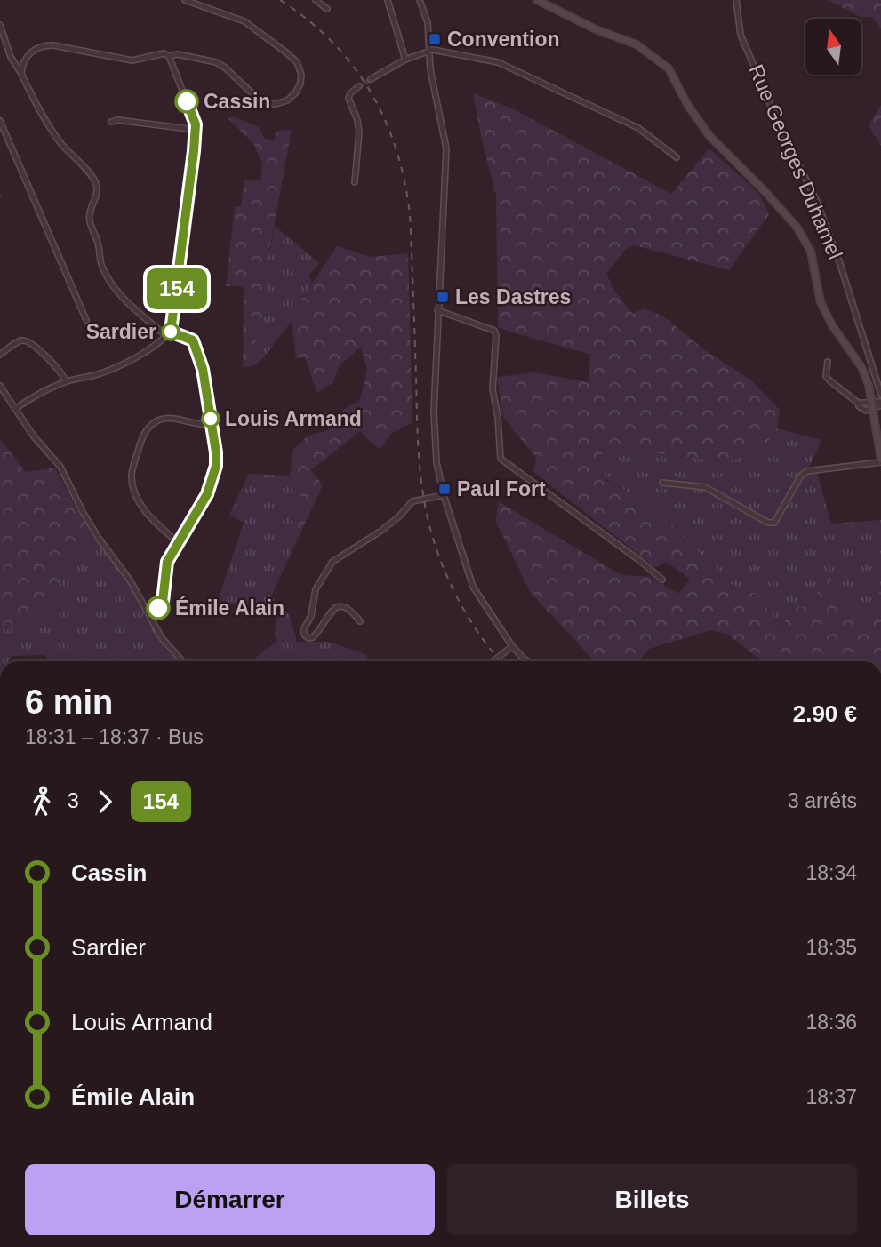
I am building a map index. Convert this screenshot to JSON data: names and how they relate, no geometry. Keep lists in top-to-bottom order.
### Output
{
  "streets": {
    "street": ["Rue Georges Duhamel"]
  },
  "places": {
    "transit": ["Convention", "Les Dastres", "Paul Fort"],
    "other": [
      "Cassin",
      "Sardier",
      "Louis Armand",
      "Émile Alain"
    ]
  },
  "lines": ["bus line 154"],
  "north": "top",
  "page": {
    "on_map": "154",
    "heading": ["6 min", "18:31 – 18:37 · Bus", "2.90 €"],
    "legs": ["3", "154", "3 arrêts"],
    "list": [
      {
        "name": "Cassin",
        "value": "18:34"
      },
      {
        "name": "Sardier",
        "value": "18:35"
      },
      {
        "name": "Louis Armand",
        "value": "18:36"
      },
      {
        "name": "Émile Alain",
        "value": "18:37"
      }
    ],
    "buttons": ["Démarrer", "Billets"]
  }
}
